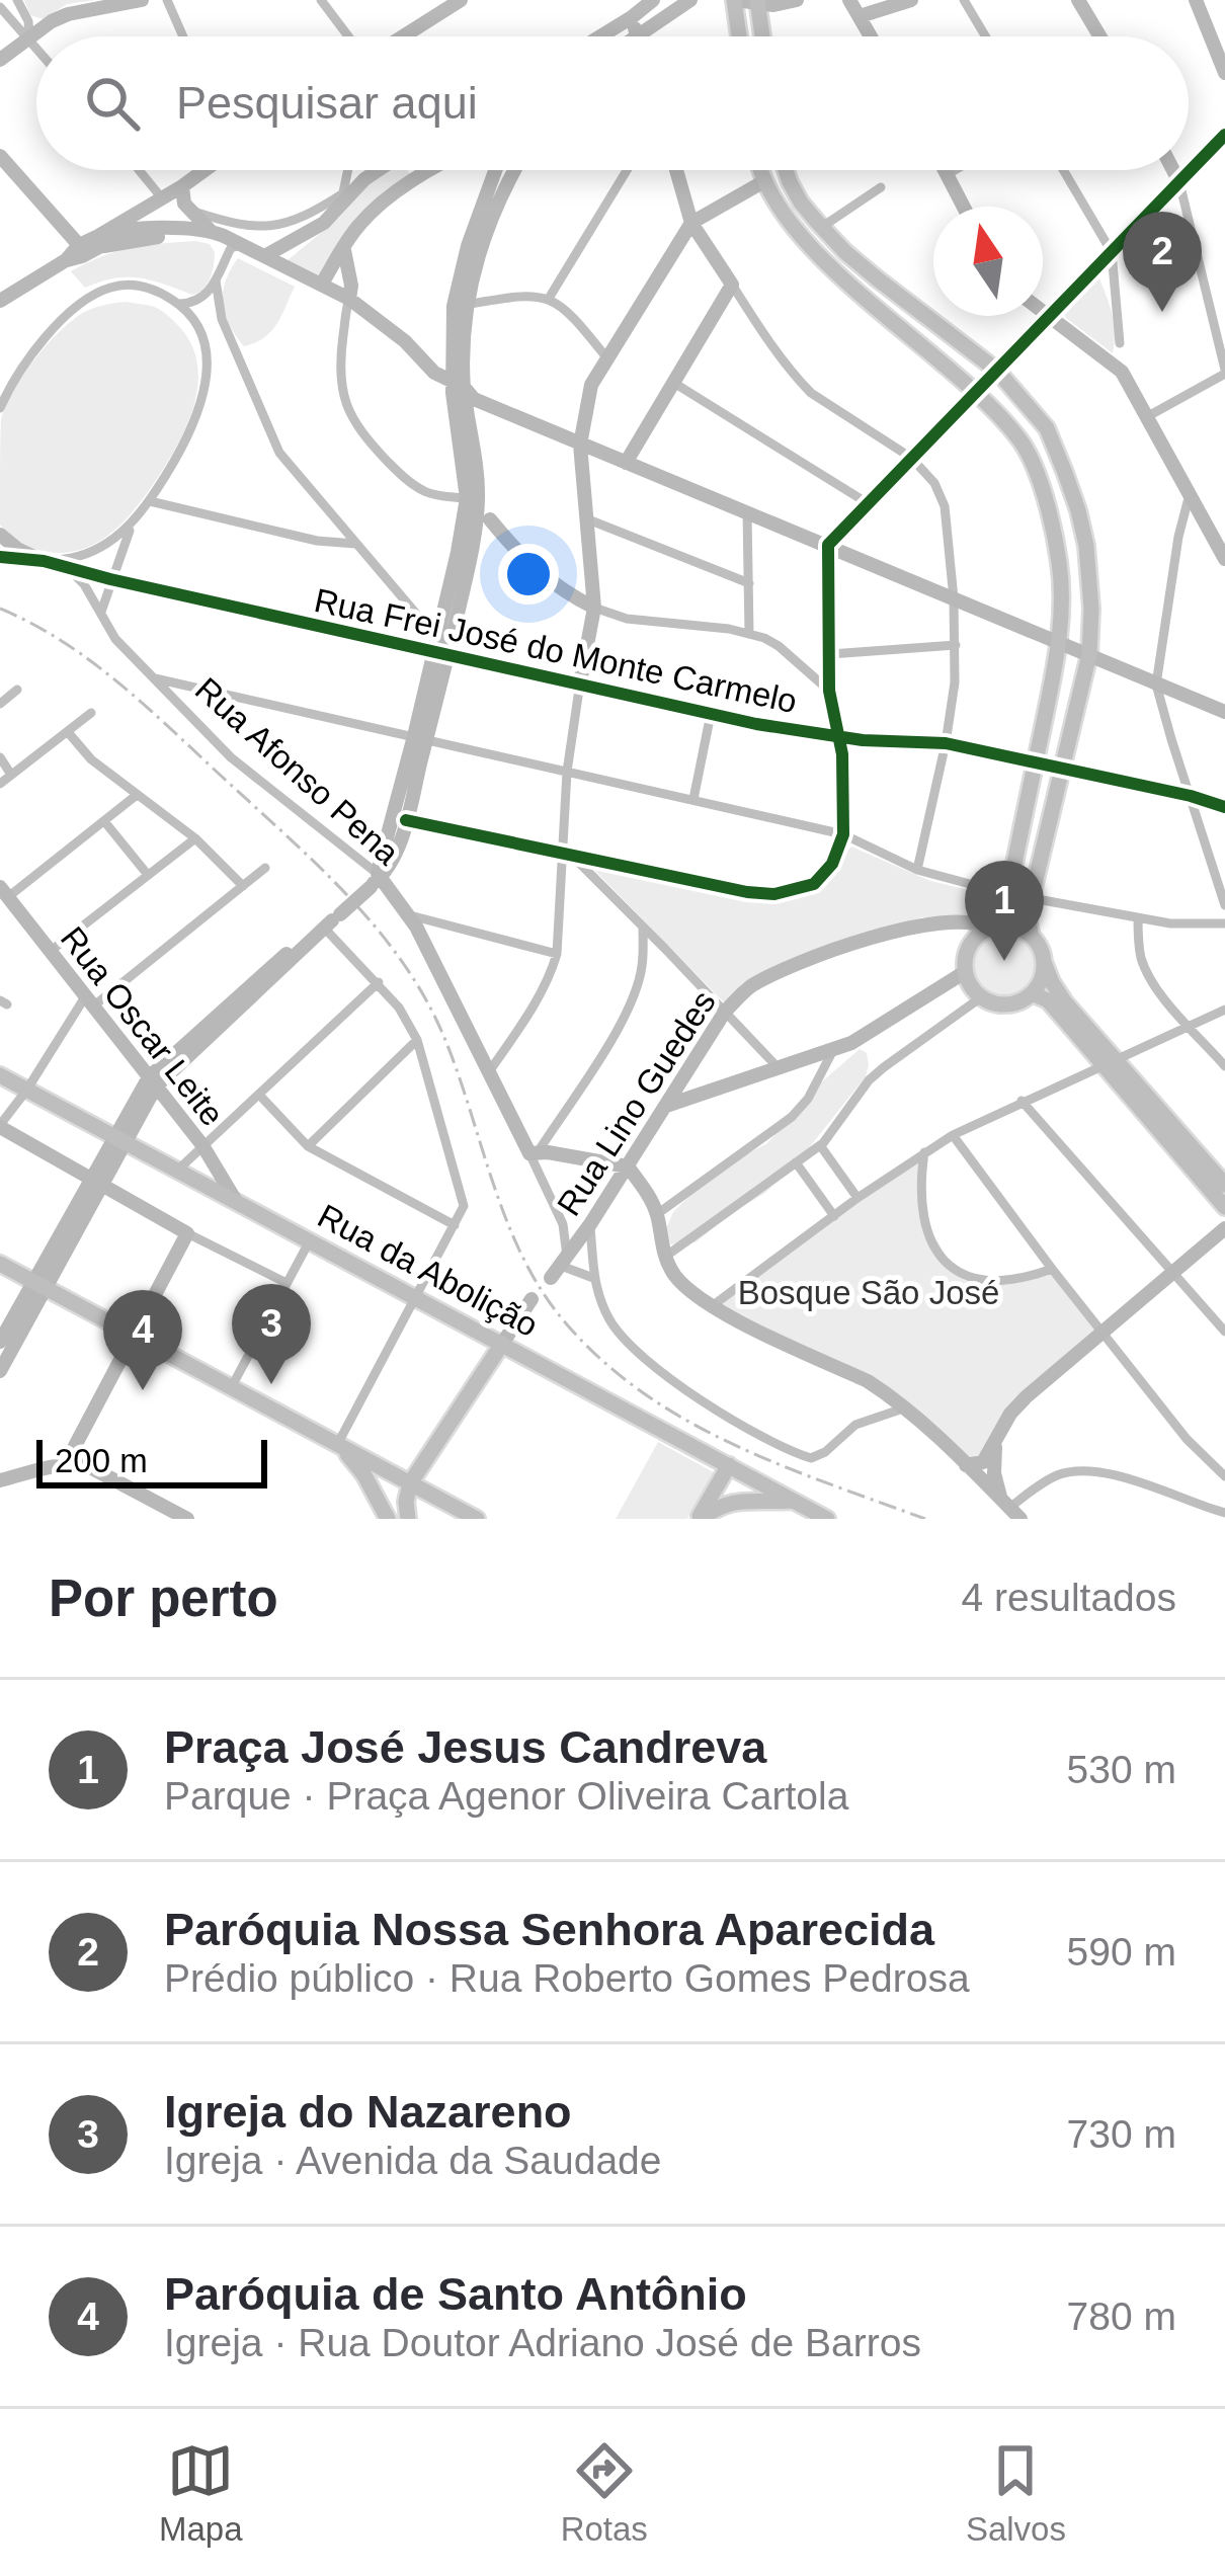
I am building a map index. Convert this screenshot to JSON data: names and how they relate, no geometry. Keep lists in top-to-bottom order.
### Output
{
  "streets": {
    "main road": [
      "Rua Frei José do Monte Carmelo",
      "Rua Afonso Pena",
      "Rua Oscar Leite",
      "Rua Lino Guedes",
      "Rua da Abolição"
    ]
  },
  "crossings": [
    ["Rua Frei José do Monte Carmelo", "Rua Afonso Pena"],
    ["Rua Afonso Pena", "Rua Lino Guedes"],
    ["Rua Oscar Leite", "Rua da Abolição"]
  ],
  "parks": ["Bosque São José"],
  "scale_bar": "200 m",
  "north": "top",
  "page": {
    "search": "Pesquisar aqui",
    "pins": [
      "2",
      "1",
      "3",
      "4"
    ],
    "scale": "200 m",
    "heading": ["Por perto", "4 resultados"],
    "list": [
      {
        "mark": "1",
        "name": "Praça José Jesus Candreva",
        "note": "Parque · Praça Agenor Oliveira Cartola",
        "value": "530 m"
      },
      {
        "mark": "2",
        "name": "Paróquia Nossa Senhora Aparecida",
        "note": "Prédio público · Rua Roberto Gomes Pedrosa",
        "value": "590 m"
      },
      {
        "mark": "3",
        "name": "Igreja do Nazareno",
        "note": "Igreja · Avenida da Saudade",
        "value": "730 m"
      },
      {
        "mark": "4",
        "name": "Paróquia de Santo Antônio",
        "note": "Igreja · Rua Doutor Adriano José de Barros",
        "value": "780 m"
      }
    ],
    "nav": ["Mapa", "Rotas", "Salvos"]
  }
}
